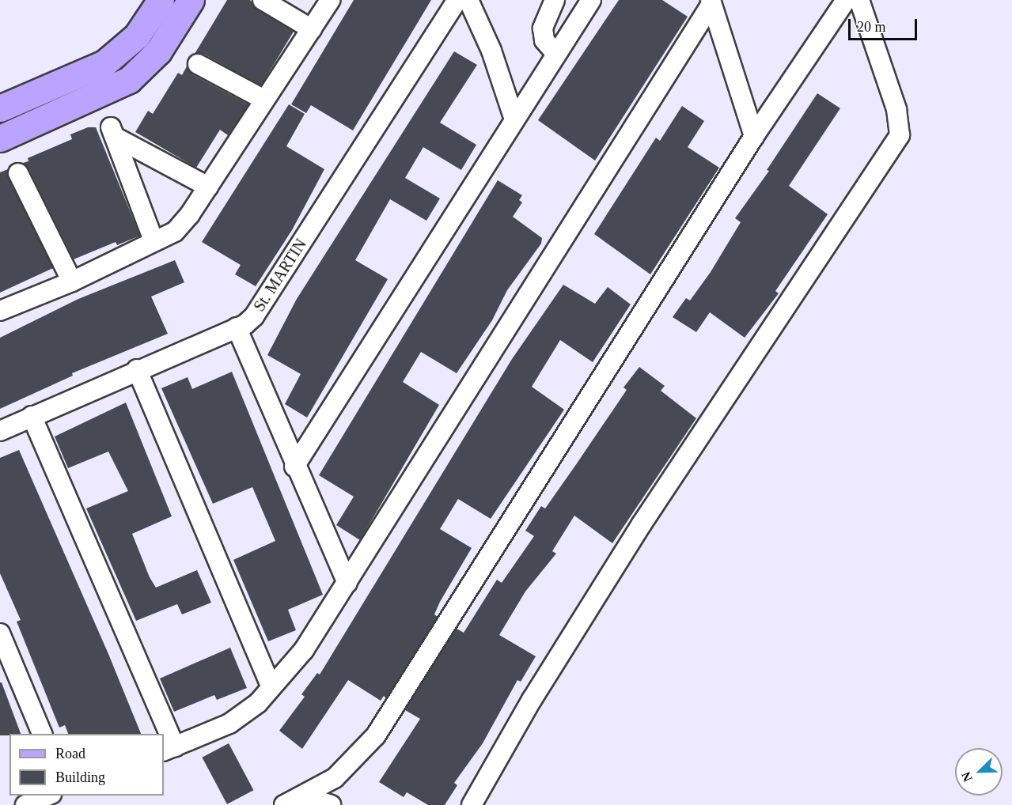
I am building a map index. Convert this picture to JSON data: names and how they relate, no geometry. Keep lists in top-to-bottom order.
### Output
{
  "streets": {
    "street": ["St. MARTIN"]
  },
  "legend": ["Road", "Building"],
  "scale_bar": "20 m",
  "north": "bottom left"
}
